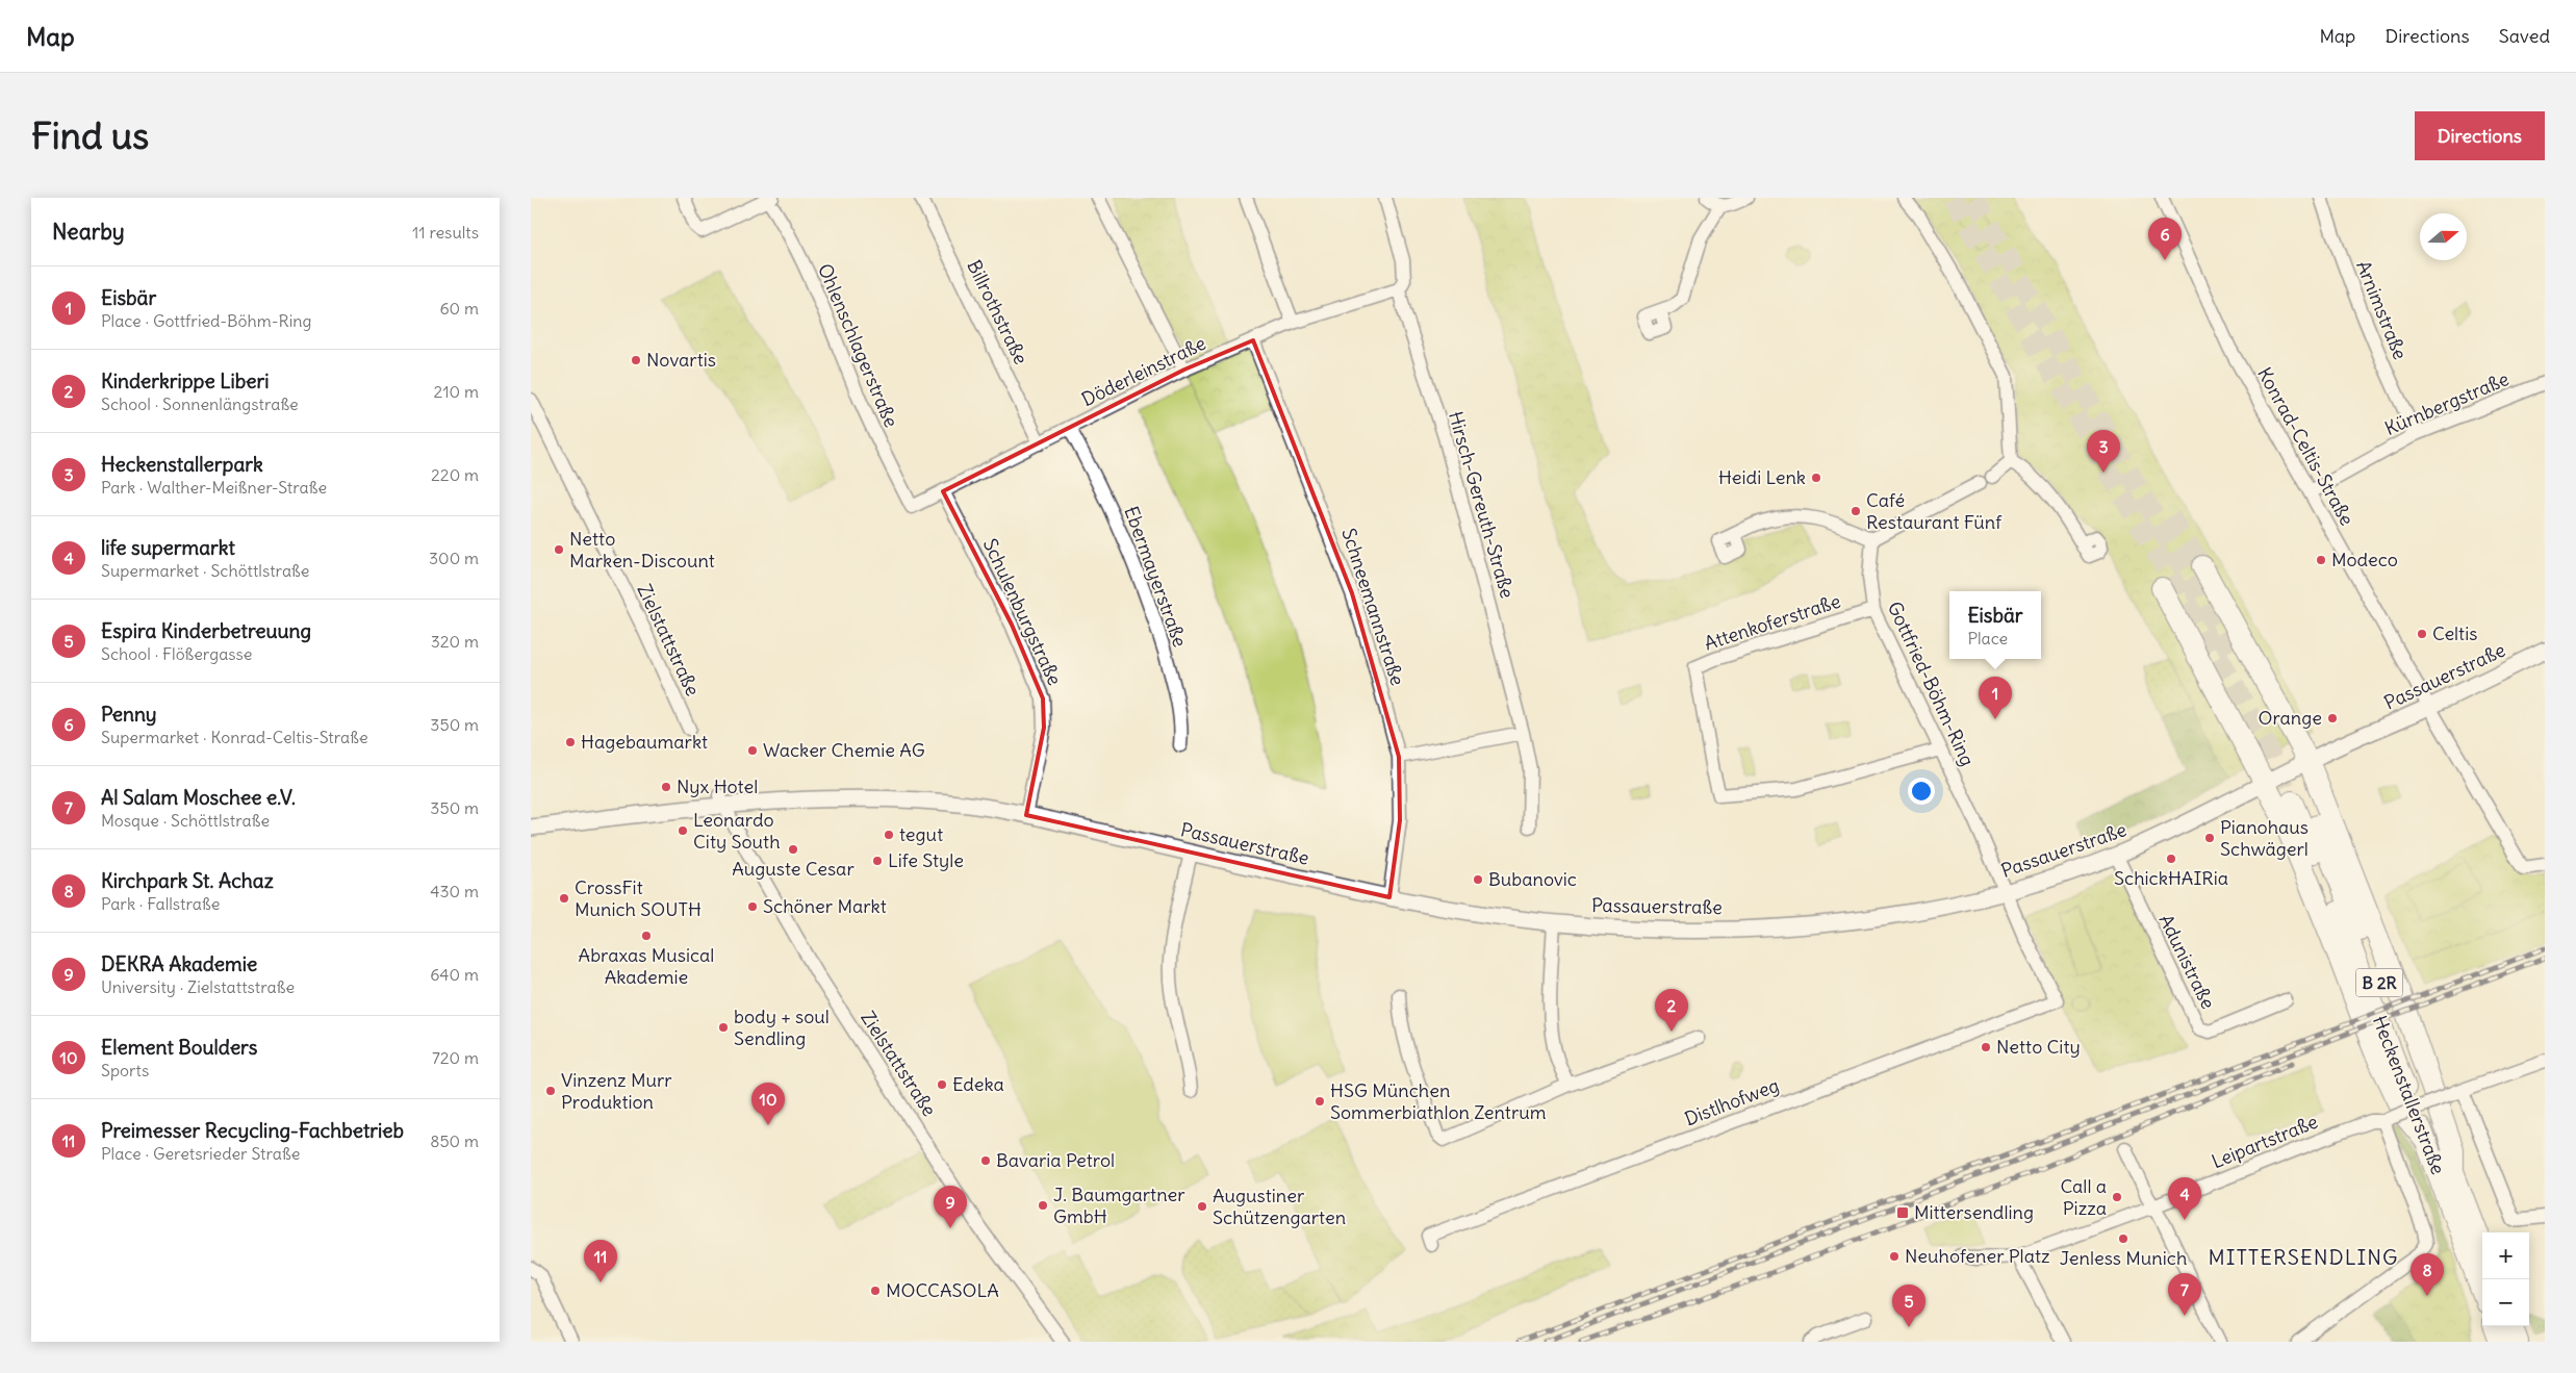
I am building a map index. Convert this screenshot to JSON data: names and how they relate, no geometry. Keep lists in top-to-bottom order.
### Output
{
  "streets": {
    "highway": ["B 2R", "Heckenstallerstraße"],
    "street": [
      "Arnimstraße",
      "Billrothstraße",
      "Ohlenschlagerstraße",
      "Döderleinstraße",
      "Kürnbergstraße",
      "Konrad-Celtis-Straße",
      "Hirsch-Gereuth-Straße",
      "Ebermayerstraße",
      "Schneemannstraße",
      "Schulenburgstraße",
      "Attenkoferstraße",
      "Zielstattstraße",
      "Passauerstraße",
      "Gottfried-Böhm-Ring",
      "Adunistraße",
      "Distlhofweg",
      "Leipartstraße"
    ]
  },
  "crossings": [
    ["Arnimstraße", "Kürnbergstraße"],
    ["Billrothstraße", "Döderleinstraße"],
    ["Ohlenschlagerstraße", "Döderleinstraße"],
    ["Döderleinstraße", "Hirsch-Gereuth-Straße"],
    ["Döderleinstraße", "Ebermayerstraße"],
    ["Döderleinstraße", "Schneemannstraße"],
    ["Döderleinstraße", "Schulenburgstraße"],
    ["Kürnbergstraße", "Konrad-Celtis-Straße"],
    ["Konrad-Celtis-Straße", "Passauerstraße"],
    ["Schneemannstraße", "Passauerstraße"],
    ["Schulenburgstraße", "Passauerstraße"],
    ["Attenkoferstraße", "Gottfried-Böhm-Ring"],
    ["Zielstattstraße", "Passauerstraße"],
    ["Passauerstraße", "Gottfried-Böhm-Ring"],
    ["Passauerstraße", "Adunistraße"],
    ["Gottfried-Böhm-Ring", "Distlhofweg"]
  ],
  "districts": ["MITTERSENDLING"],
  "places": {
    "other": [
      "Novartis",
      "Heidi Lenk",
      "Café Restaurant Fünf",
      "Netto Marken-Discount",
      "Modeco",
      "Celtis",
      "Orange",
      "Hagebaumarkt",
      "Wacker Chemie AG",
      "Nyx Hotel",
      "Leonardo City South",
      "tegut",
      "Pianohaus Schwägerl",
      "Auguste Cesar",
      "SchickHAIRia",
      "Life Style",
      "Bubanovic",
      "CrossFit Munich SOUTH",
      "Schöner Markt",
      "Abraxas Musical Akademie",
      "body + soul Sendling",
      "Netto City",
      "Edeka",
      "Vinzenz Murr Produktion",
      "HSG München Sommerbiathlon Zentrum",
      "Bavaria Petrol",
      "Call a Pizza",
      "J. Baumgartner GmbH",
      "Augustiner Schützengarten",
      "Jenless Munich",
      "Neuhofener Platz",
      "MOCCASOLA"
    ],
    "transit": ["Mittersendling"]
  },
  "north": "right",
  "page": {
    "header": "Map",
    "nav": ["Map", "Directions", "Saved"],
    "buttons": "Directions",
    "title": "Find us",
    "heading": ["Nearby", "11 results"],
    "pins": [
      "6",
      "3",
      "1",
      "2",
      "10",
      "4",
      "9",
      "11",
      "8",
      "7",
      "5"
    ],
    "list": [
      {
        "mark": "1",
        "name": "Eisbär",
        "note": "Place · Gottfried-Böhm-Ring",
        "value": "60 m"
      },
      {
        "mark": "2",
        "name": "Kinderkrippe Liberi",
        "note": "School · Sonnenlängstraße",
        "value": "210 m"
      },
      {
        "mark": "3",
        "name": "Heckenstallerpark",
        "note": "Park · Walther-Meißner-Straße",
        "value": "220 m"
      },
      {
        "mark": "4",
        "name": "life supermarkt",
        "note": "Supermarket · Schöttlstraße",
        "value": "300 m"
      },
      {
        "mark": "5",
        "name": "Espira Kinderbetreuung",
        "note": "School · Flößergasse",
        "value": "320 m"
      },
      {
        "mark": "6",
        "name": "Penny",
        "note": "Supermarket · Konrad-Celtis-Straße",
        "value": "350 m"
      },
      {
        "mark": "7",
        "name": "Al Salam Moschee e.V.",
        "note": "Mosque · Schöttlstraße",
        "value": "350 m"
      },
      {
        "mark": "8",
        "name": "Kirchpark St. Achaz",
        "note": "Park · Fallstraße",
        "value": "430 m"
      },
      {
        "mark": "9",
        "name": "DEKRA Akademie",
        "note": "University · Zielstattstraße",
        "value": "640 m"
      },
      {
        "mark": "10",
        "name": "Element Boulders",
        "note": "Sports",
        "value": "720 m"
      },
      {
        "mark": "11",
        "name": "Preimesser Recycling-Fachbetrieb",
        "note": "Place · Geretsrieder Straße",
        "value": "850 m"
      }
    ],
    "popup": ["Eisbär", "Place"],
    "map_buttons": ["+", "−"]
  }
}
